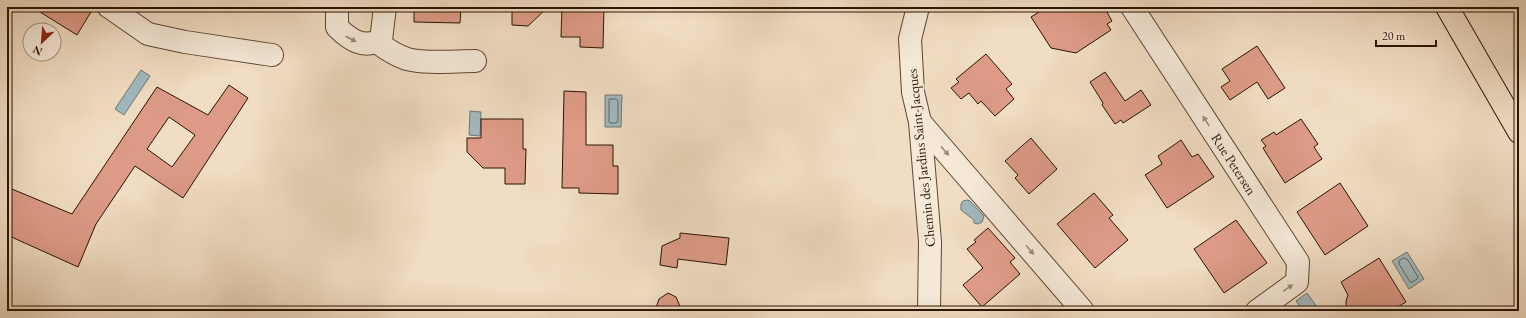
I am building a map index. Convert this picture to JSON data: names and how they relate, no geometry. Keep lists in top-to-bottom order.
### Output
{
  "streets": {
    "street": ["Chemin des Jardins Saint-Jacques", "Rue Petersen"]
  },
  "one_way": ["Rue Petersen"],
  "scale_bar": "20 m",
  "north": "bottom left"
}
